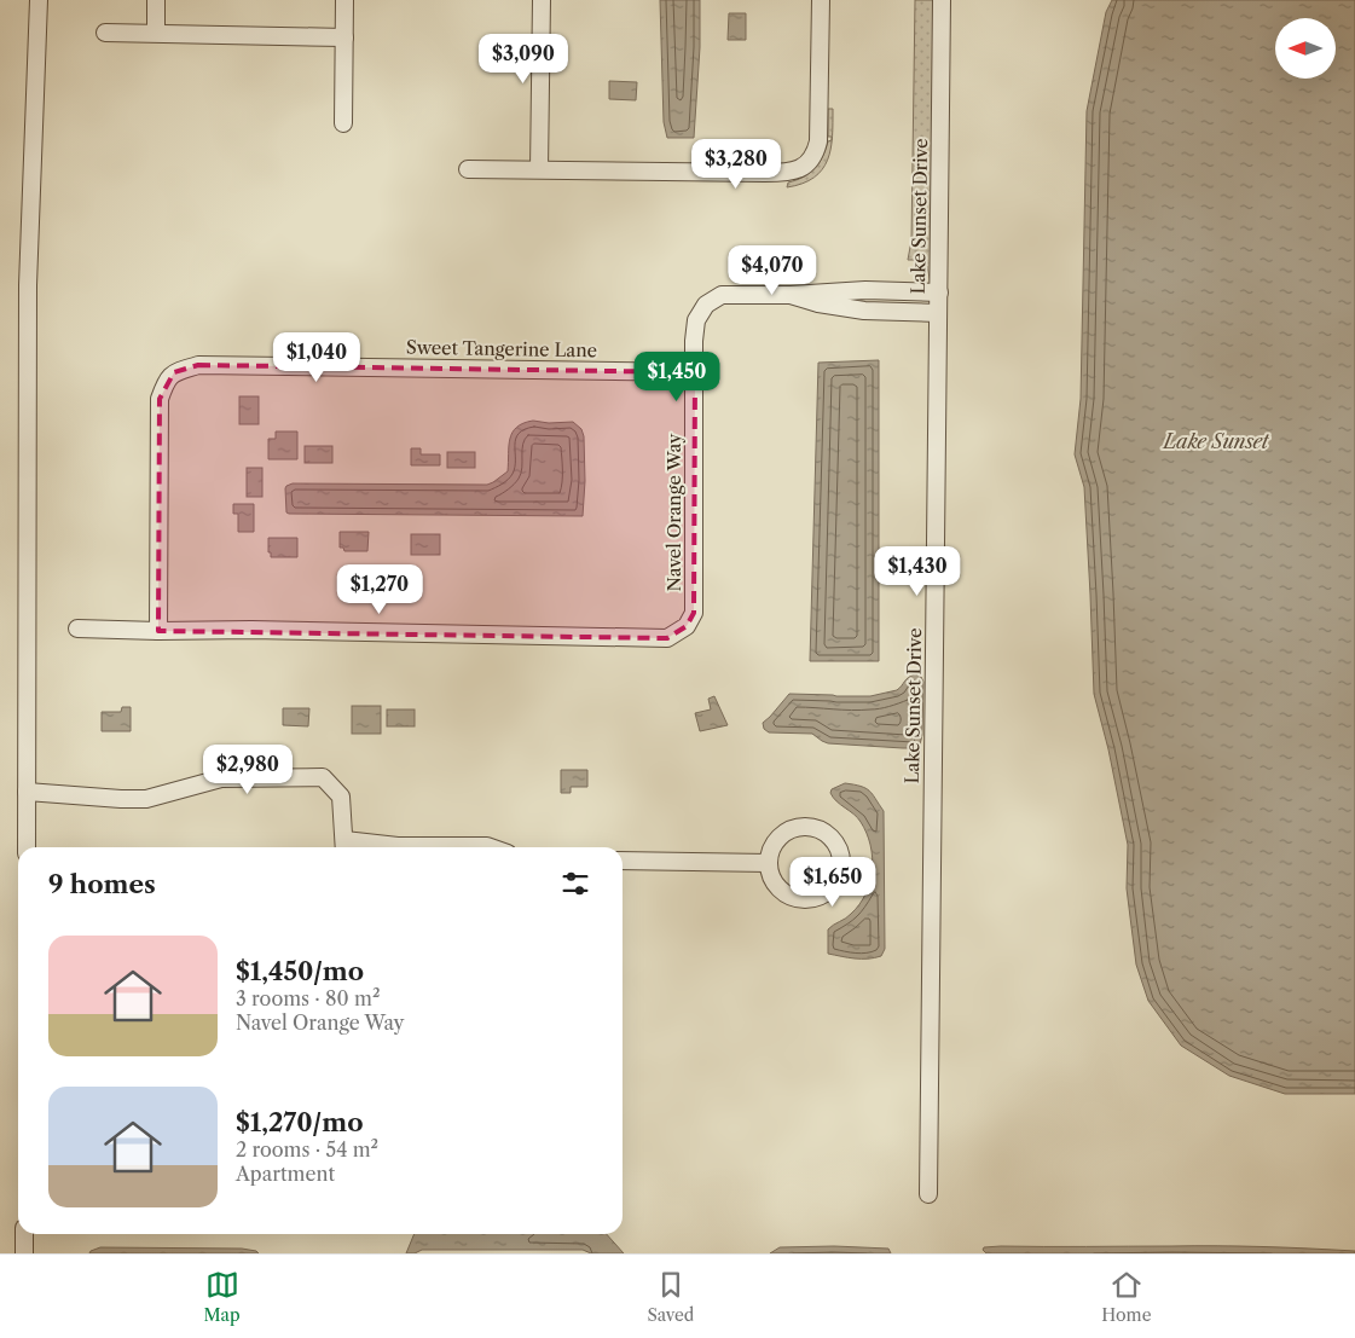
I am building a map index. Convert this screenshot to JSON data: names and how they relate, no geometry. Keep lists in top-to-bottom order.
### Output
{
  "streets": {
    "street": ["Lake Sunset Drive", "Sweet Tangerine Lane", "Navel Orange Way"]
  },
  "crossings": [
    ["Sweet Tangerine Lane", "Navel Orange Way"]
  ],
  "water": ["Lake Sunset"],
  "north": "left",
  "page": {
    "price": [
      "$3,090",
      "$3,280",
      "$4,070",
      "$1,040",
      "$1,450",
      "$1,430",
      "$1,270",
      "$2,980",
      "$1,650"
    ],
    "heading": "9 homes",
    "list": [
      {
        "name": "$1,450/mo",
        "note": "3 rooms · 80 m² · Navel Orange Way"
      },
      {
        "name": "$1,270/mo",
        "note": "2 rooms · 54 m² · Apartment"
      }
    ],
    "tabs": ["Map", "Saved", "Home"]
  }
}
